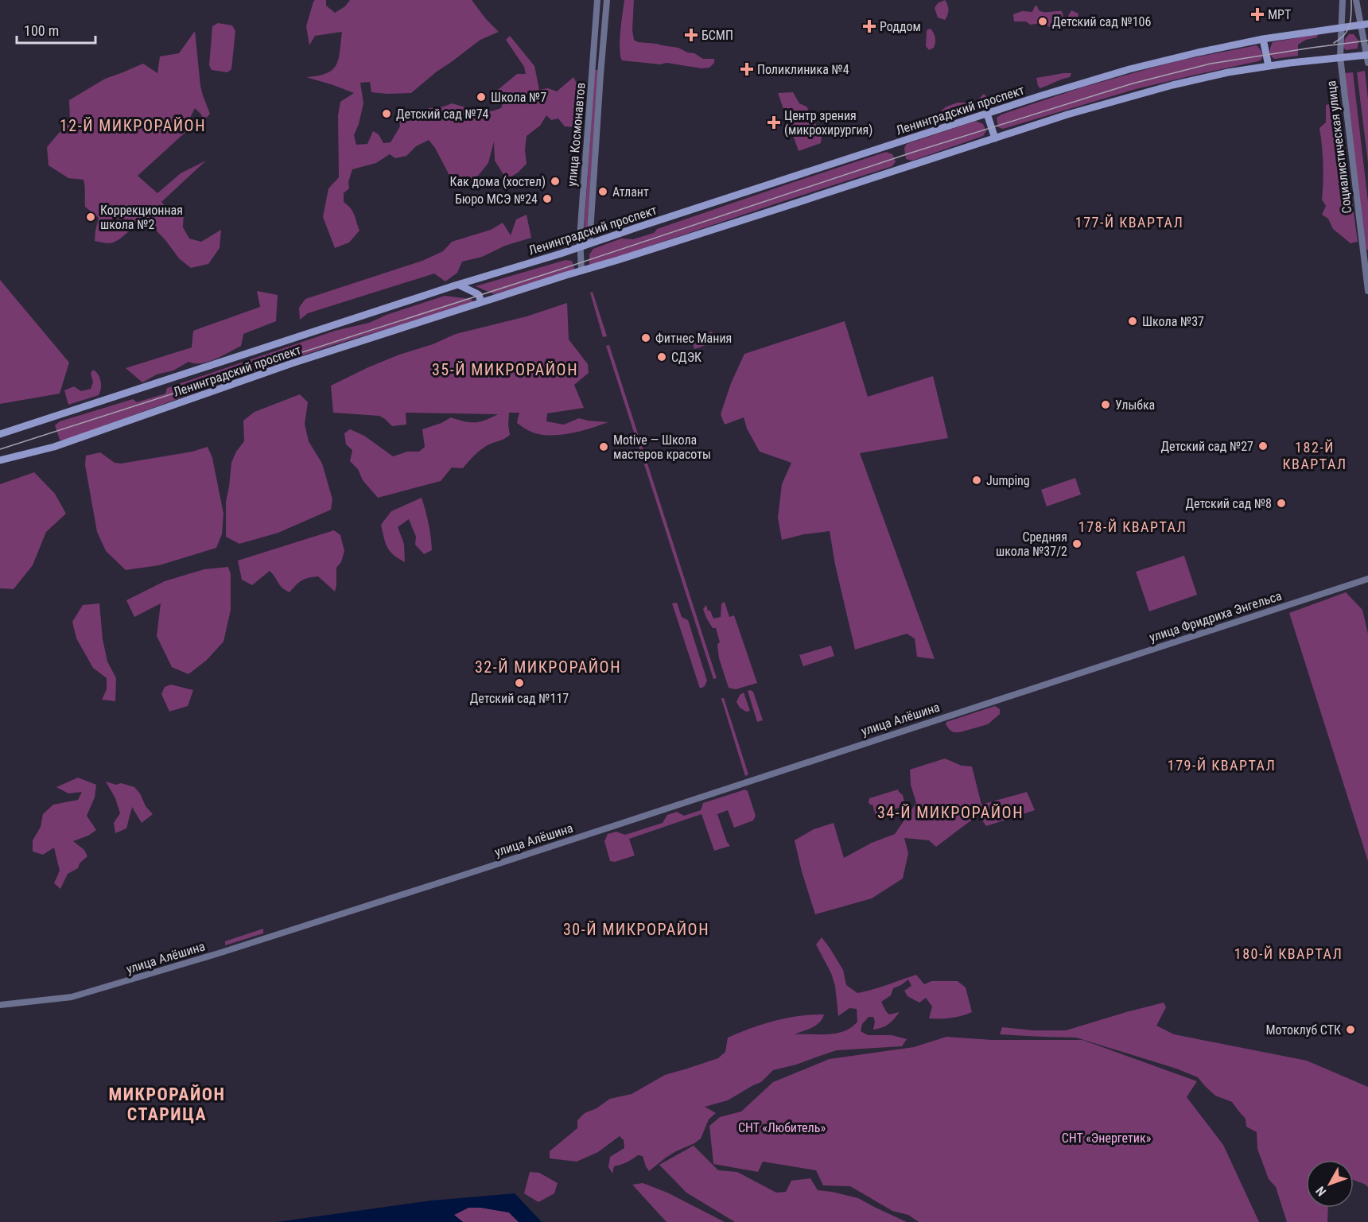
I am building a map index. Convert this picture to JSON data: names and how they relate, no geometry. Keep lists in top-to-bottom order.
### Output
{
  "streets": {
    "main road": ["Ленинградский проспект"],
    "street": [
      "улица Космонавтов",
      "Социалистическая улица",
      "улица Фридриха Энгельса",
      "улица Алёшина"
    ]
  },
  "crossings": [
    ["Ленинградский проспект", "улица Космонавтов"],
    ["Ленинградский проспект", "Социалистическая улица"],
    ["улица Фридриха Энгельса", "улица Алёшина"]
  ],
  "districts": [
    "12-Й МИКРОРАЙОН",
    "177-Й КВАРТАЛ",
    "35-Й МИКРОРАЙОН",
    "182-Й КВАРТАЛ",
    "178-Й КВАРТАЛ",
    "32-Й МИКРОРАЙОН",
    "179-Й КВАРТАЛ",
    "34-Й МИКРОРАЙОН",
    "30-Й МИКРОРАЙОН",
    "180-Й КВАРТАЛ",
    "МИКРОРАЙОН СТАРИЦА"
  ],
  "parks": ["СНТ «Любитель»", "СНТ «Энергетик»"],
  "places": {
    "health": [
      "МРТ",
      "Роддом",
      "БСМП",
      "Поликлиника №4",
      "Центр зрения (микрохирургия)"
    ],
    "other": [
      "Детский сад №106",
      "Школа №7",
      "Детский сад №74",
      "Как дома (хостел)",
      "Атлант",
      "Бюро МСЭ №24",
      "Коррекционная школа №2",
      "Школа №37",
      "Фитнес Мания",
      "СДЭК",
      "Улыбка",
      "Детский сад №27",
      "Motive — Школа мастеров красоты",
      "Jumping",
      "Детский сад №8",
      "Средняя школа №37/2",
      "Детский сад №117",
      "Мотоклуб СТК"
    ]
  },
  "scale_bar": "100 m",
  "north": "bottom left"
}
